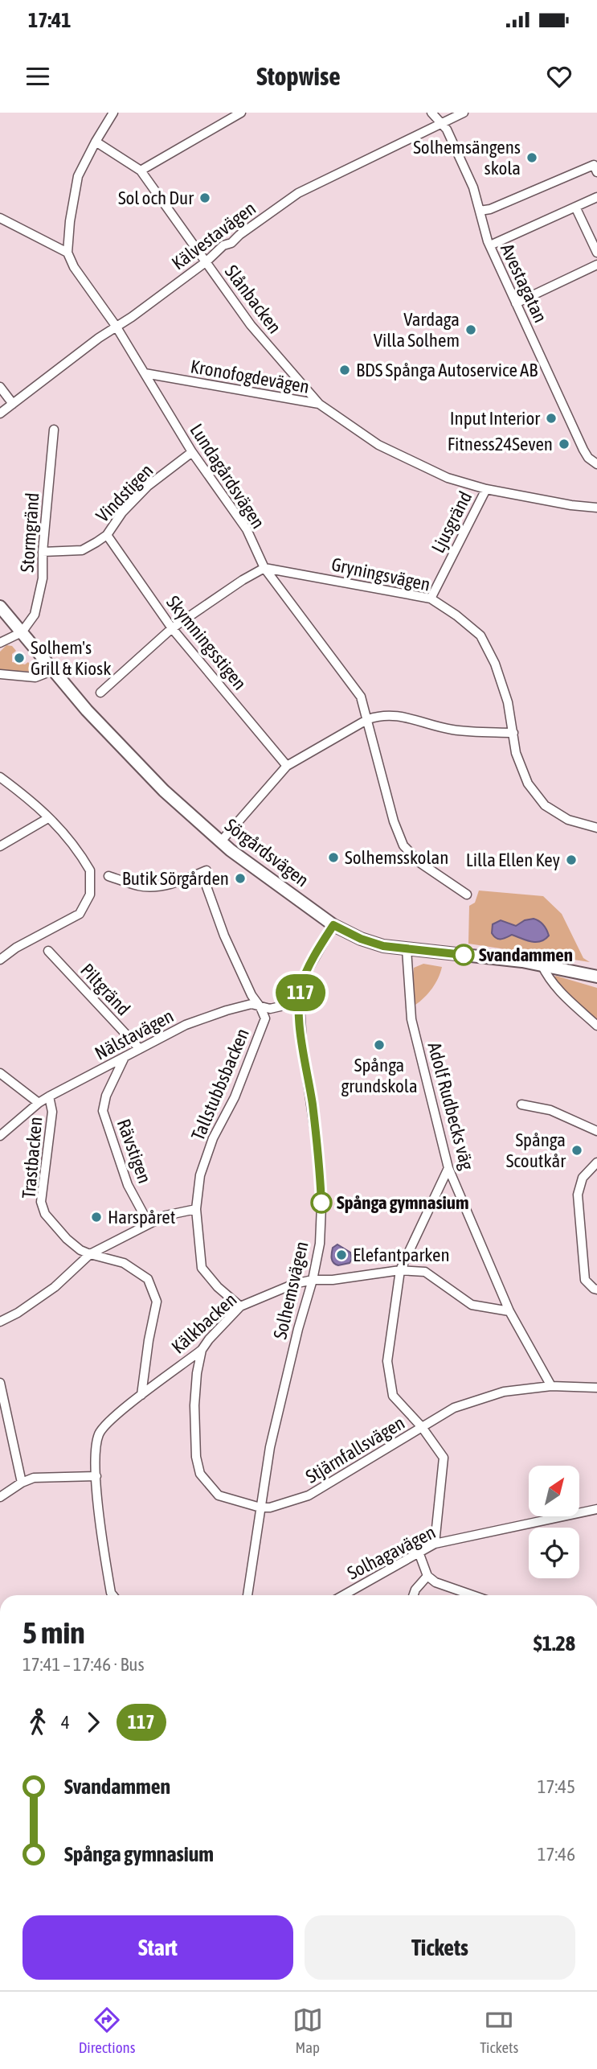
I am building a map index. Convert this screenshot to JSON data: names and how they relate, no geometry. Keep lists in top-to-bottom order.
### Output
{
  "streets": {
    "street": [
      "Kälvestavägen",
      "Avestagatan",
      "Slånbacken",
      "Kronofogdevägen",
      "Lundagårdsvägen",
      "Vindstigen",
      "Ljusgränd",
      "Stormgränd",
      "Gryningsvägen",
      "Skymningsstigen",
      "Sörgårdsvägen",
      "Piltgränd",
      "Nälstavägen",
      "Tallstubbsbacken",
      "Adolf Rudbecks väg",
      "Rävstigen",
      "Trastbacken",
      "Solhemsvägen",
      "Kälkbacken",
      "Stjärnfallsvägen",
      "Solhagavägen"
    ]
  },
  "crossings": [
    ["Kälvestavägen", "Avestagatan"],
    ["Kälvestavägen", "Slånbacken"],
    ["Kälvestavägen", "Lundagårdsvägen"],
    ["Slånbacken", "Kronofogdevägen"],
    ["Kronofogdevägen", "Lundagårdsvägen"],
    ["Kronofogdevägen", "Ljusgränd"],
    ["Lundagårdsvägen", "Vindstigen"],
    ["Lundagårdsvägen", "Gryningsvägen"],
    ["Vindstigen", "Stormgränd"],
    ["Vindstigen", "Skymningsstigen"],
    ["Ljusgränd", "Gryningsvägen"],
    ["Stormgränd", "Sörgårdsvägen"],
    ["Sörgårdsvägen", "Adolf Rudbecks väg"],
    ["Sörgårdsvägen", "Solhemsvägen"],
    ["Piltgränd", "Nälstavägen"],
    ["Nälstavägen", "Tallstubbsbacken"],
    ["Nälstavägen", "Rävstigen"],
    ["Nälstavägen", "Trastbacken"],
    ["Nälstavägen", "Solhemsvägen"],
    ["Tallstubbsbacken", "Kälkbacken"],
    ["Adolf Rudbecks väg", "Kälkbacken"],
    ["Adolf Rudbecks väg", "Stjärnfallsvägen"],
    ["Trastbacken", "Kälkbacken"],
    ["Solhemsvägen", "Kälkbacken"],
    ["Solhemsvägen", "Stjärnfallsvägen"],
    ["Kälkbacken", "Stjärnfallsvägen"]
  ],
  "places": [
    "Solhemsängens skola",
    "Sol och Dur",
    "Vardaga Villa Solhem",
    "BDS Spånga Autoservice AB",
    "Input Interior",
    "Fitness24Seven",
    "Solhem's Grill & Kiosk",
    "Solhemsskolan",
    "Lilla Ellen Key",
    "Butik Sörgården",
    "Svandammen",
    "Spånga grundskola",
    "Spånga Scoutkår",
    "Spånga gymnasium",
    "Harspåret",
    "Elefantparken"
  ],
  "lines": ["bus line 117"],
  "north": "top right",
  "page": {
    "status": "17:41",
    "header": "Stopwise",
    "on_map": "117",
    "heading": ["5 min", "17:41 – 17:46 · Bus", "$1.28"],
    "legs": ["4", "117"],
    "list": [
      {
        "name": "Svandammen",
        "value": "17:45"
      },
      {
        "name": "Spånga gymnasium",
        "value": "17:46"
      }
    ],
    "buttons": ["Start", "Tickets"],
    "tabs": ["Directions", "Map", "Tickets"]
  }
}
